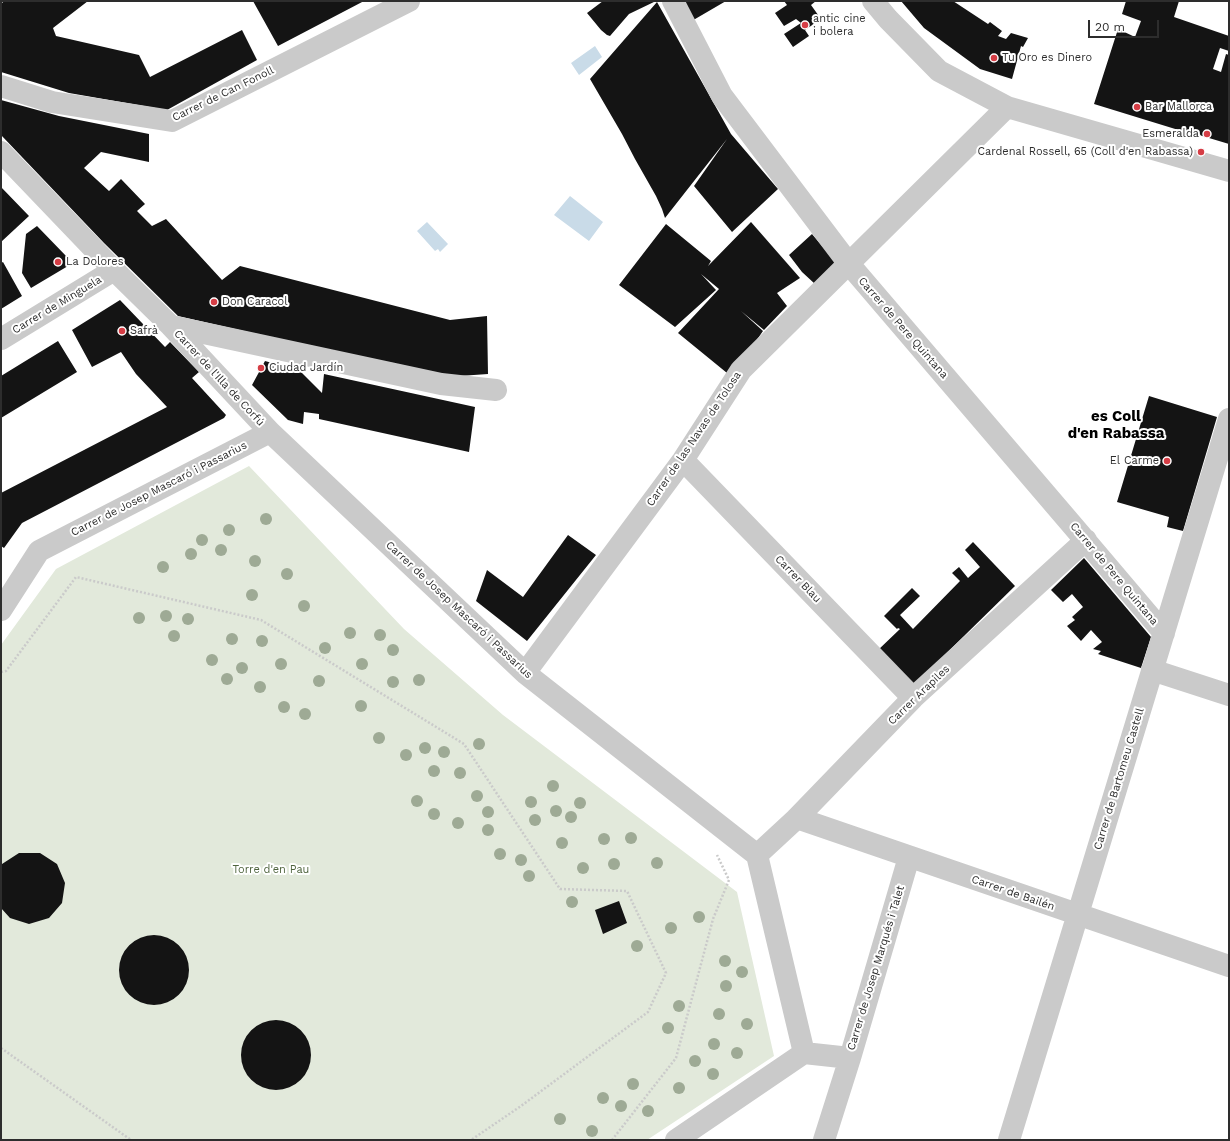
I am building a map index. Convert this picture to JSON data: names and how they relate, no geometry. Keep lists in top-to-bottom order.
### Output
{
  "streets": {
    "street": [
      "Carrer de Can Fonoll",
      "Carrer de Minguela",
      "Carrer de Pere Quintana",
      "Carrer de l'Illa de Corfú",
      "Carrer de las Navas de Tolosa",
      "Carrer de Josep Mascaró i Passarius",
      "Carrer Blau",
      "Carrer Arapiles",
      "Carrer de Bartomeu Castell",
      "Carrer de Bailén",
      "Carrer de Josep Marqués i Talet"
    ]
  },
  "crossings": [
    ["Carrer de Minguela", "Carrer de l'Illa de Corfú"],
    ["Carrer de Pere Quintana", "Carrer de las Navas de Tolosa"],
    ["Carrer de Pere Quintana", "Carrer Arapiles"],
    ["Carrer de Pere Quintana", "Carrer de Bartomeu Castell"],
    ["Carrer de l'Illa de Corfú", "Carrer de Josep Mascaró i Passarius"],
    ["Carrer de las Navas de Tolosa", "Carrer de Josep Mascaró i Passarius"],
    ["Carrer de las Navas de Tolosa", "Carrer Blau"],
    ["Carrer de Josep Mascaró i Passarius", "Carrer Arapiles"],
    ["Carrer Blau", "Carrer Arapiles"],
    ["Carrer Arapiles", "Carrer de Bailén"],
    ["Carrer de Bartomeu Castell", "Carrer de Bailén"],
    ["Carrer de Bailén", "Carrer de Josep Marqués i Talet"]
  ],
  "districts": ["es Coll d'en Rabassa"],
  "parks": ["Torre d'en Pau"],
  "places": [
    "antic cine i bolera",
    "Tu Oro es Dinero",
    "Bar Mallorca",
    "Esmeralda",
    "Cardenal Rossell, 65 (Coll d'en Rabassa)",
    "La Dolores",
    "Don Caracol",
    "Safrà",
    "Ciudad Jardín",
    "El Carme"
  ],
  "scale_bar": "20 m"
}
